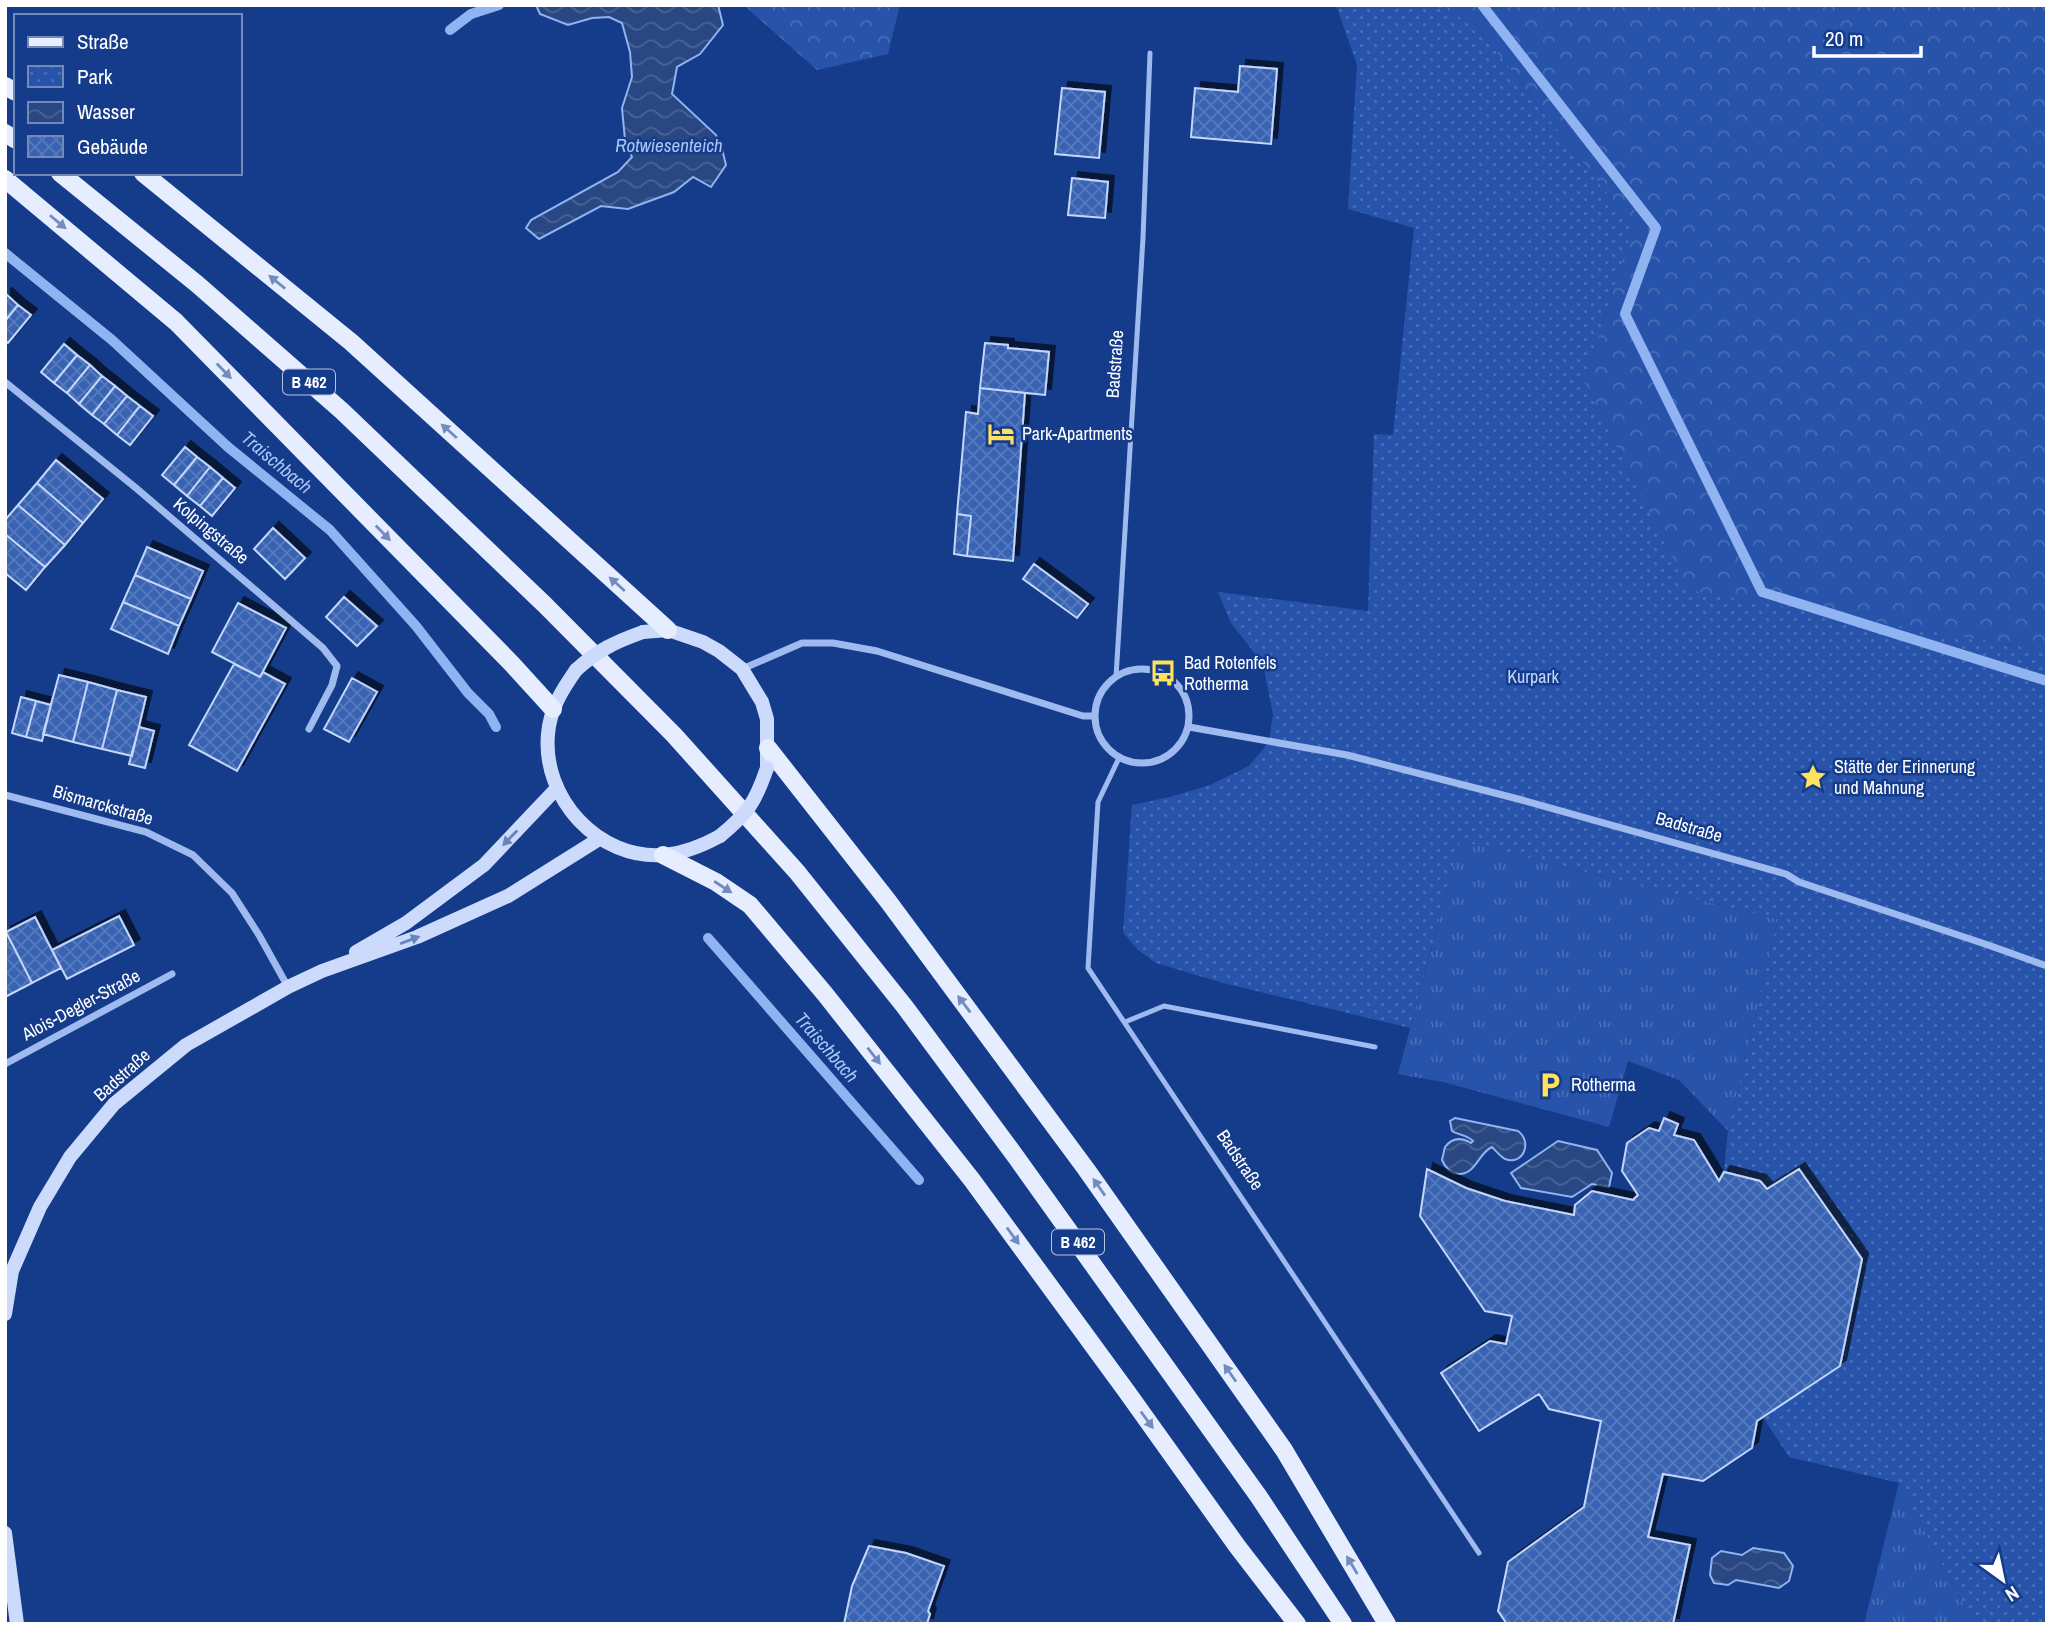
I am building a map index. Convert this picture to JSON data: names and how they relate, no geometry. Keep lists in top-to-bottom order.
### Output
{
  "streets": {
    "main road": ["B 462"],
    "street": [
      "Badstraße",
      "Kolpingstraße",
      "Bismarckstraße",
      "Alois-Degler-Straße"
    ]
  },
  "crossings": [
    ["Badstraße", "Bismarckstraße"]
  ],
  "water": ["Rotwiesenteich", "Traischbach"],
  "parks": ["Kurpark"],
  "places": {
    "hotel": ["Park-Apartments"],
    "bus stop": ["Bad Rotenfels Rotherma"],
    "place": ["Stätte der Erinnerung und Mahnung"],
    "parking": ["Rotherma"]
  },
  "legend": [
    "Straße",
    "Park",
    "Wasser",
    "Gebäude"
  ],
  "scale_bar": "20 m",
  "north": "bottom right"
}
